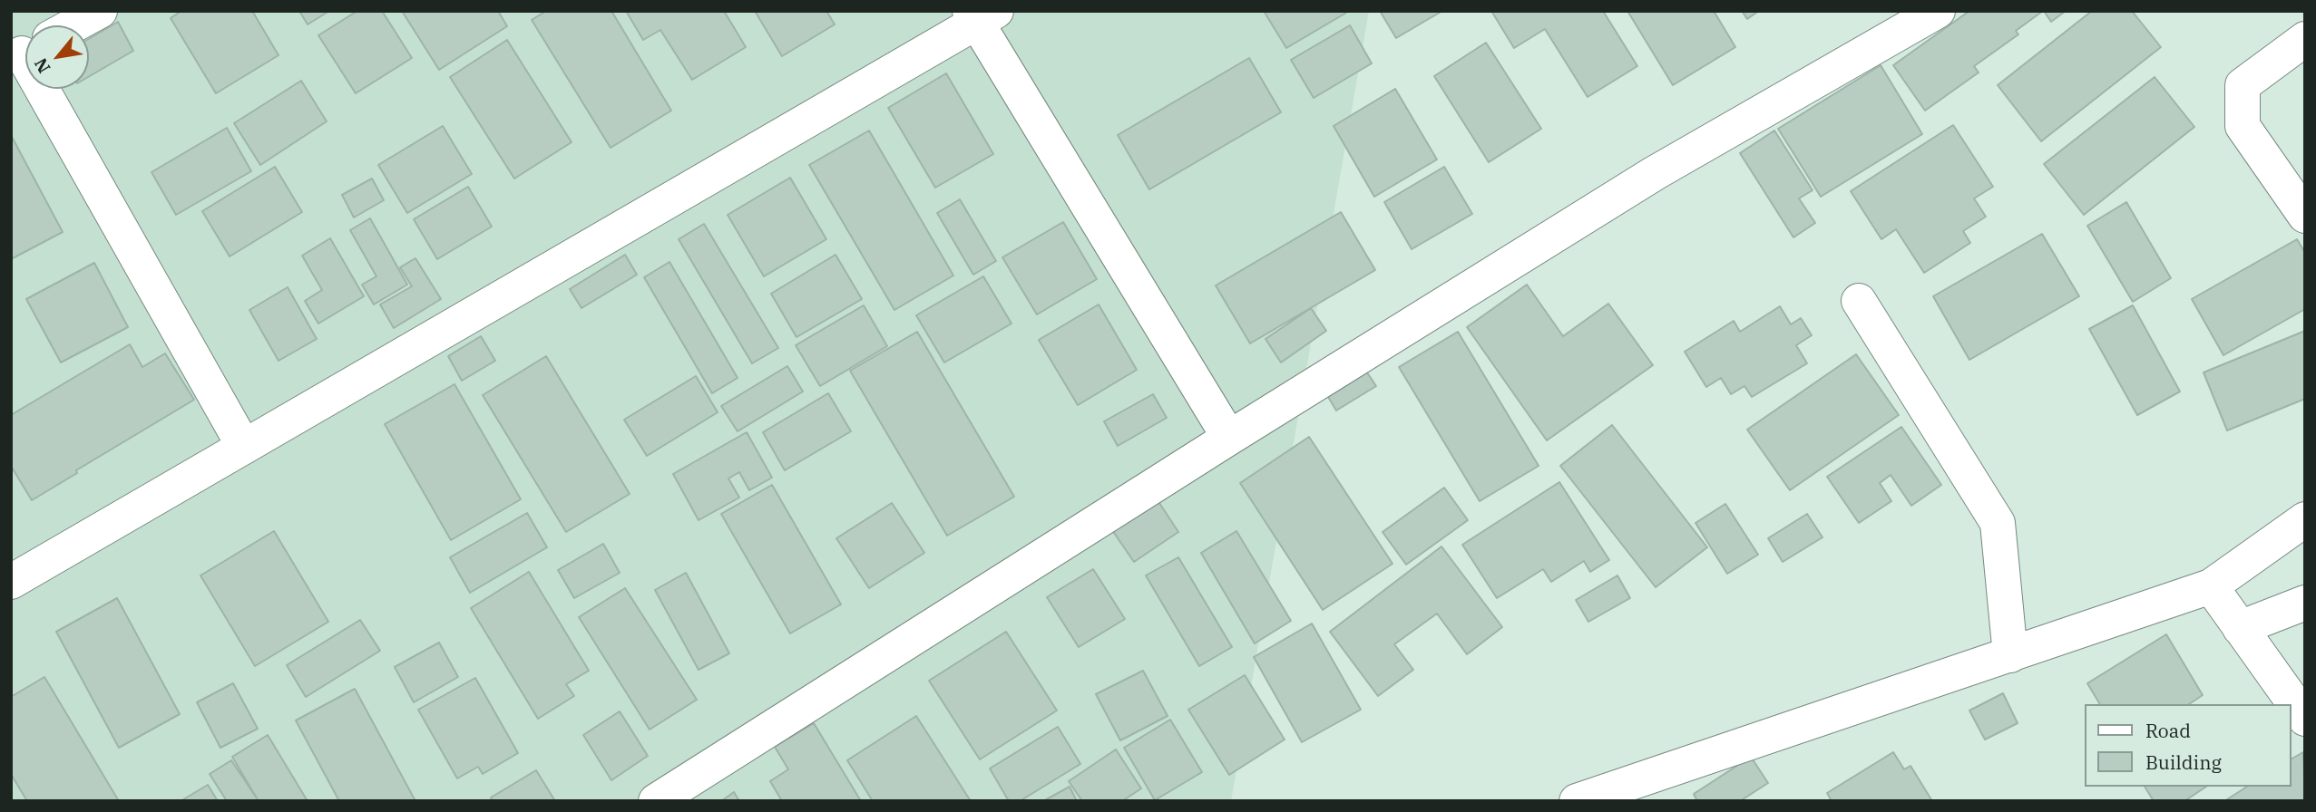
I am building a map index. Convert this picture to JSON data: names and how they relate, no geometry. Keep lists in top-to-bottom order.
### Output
{
  "legend": ["Road", "Building"],
  "north": "bottom left"
}
